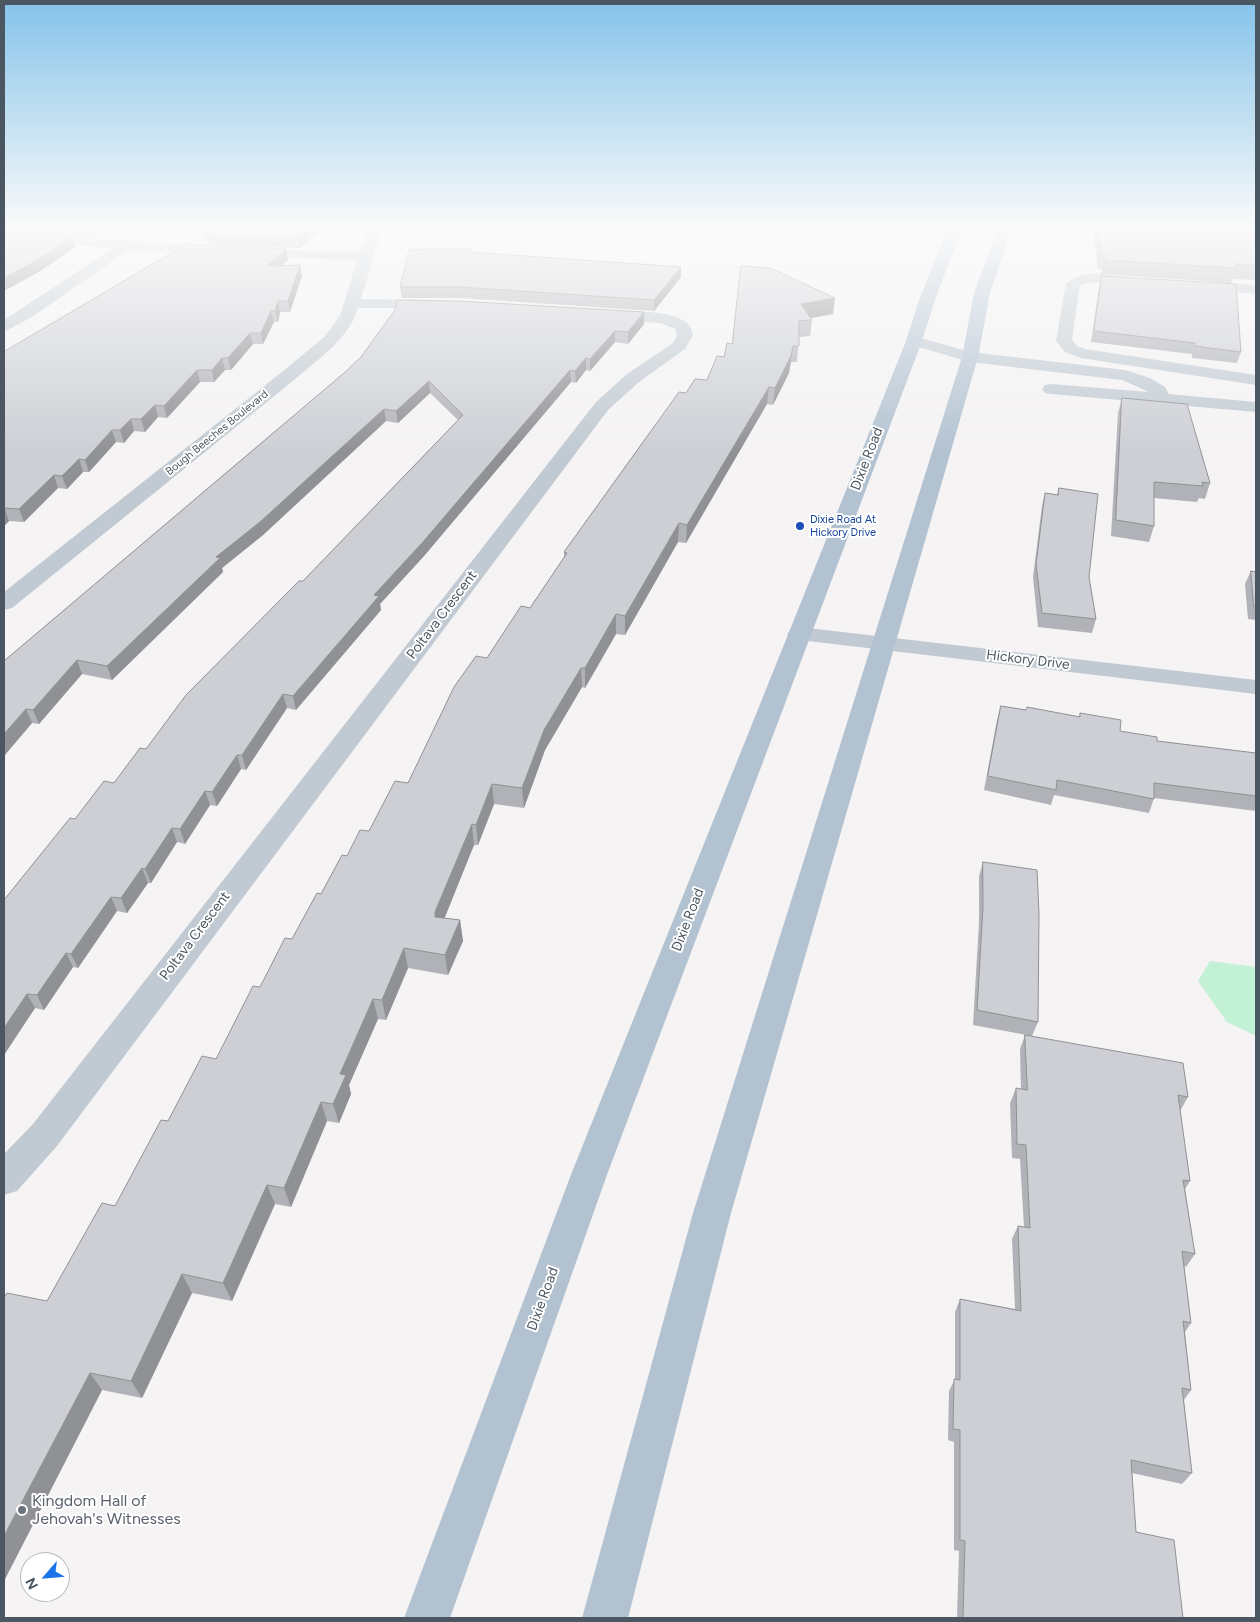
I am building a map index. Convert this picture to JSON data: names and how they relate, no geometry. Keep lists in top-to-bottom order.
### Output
{
  "streets": {
    "main road": ["Dixie Road"],
    "street": ["Bough Beeches Boulevard", "Poltava Crescent", "Hickory Drive"]
  },
  "crossings": [
    ["Dixie Road", "Hickory Drive"]
  ],
  "places": ["Dixie Road At Hickory Drive", "Kingdom Hall of Jehovah's Witnesses"],
  "north": "bottom left"
}
